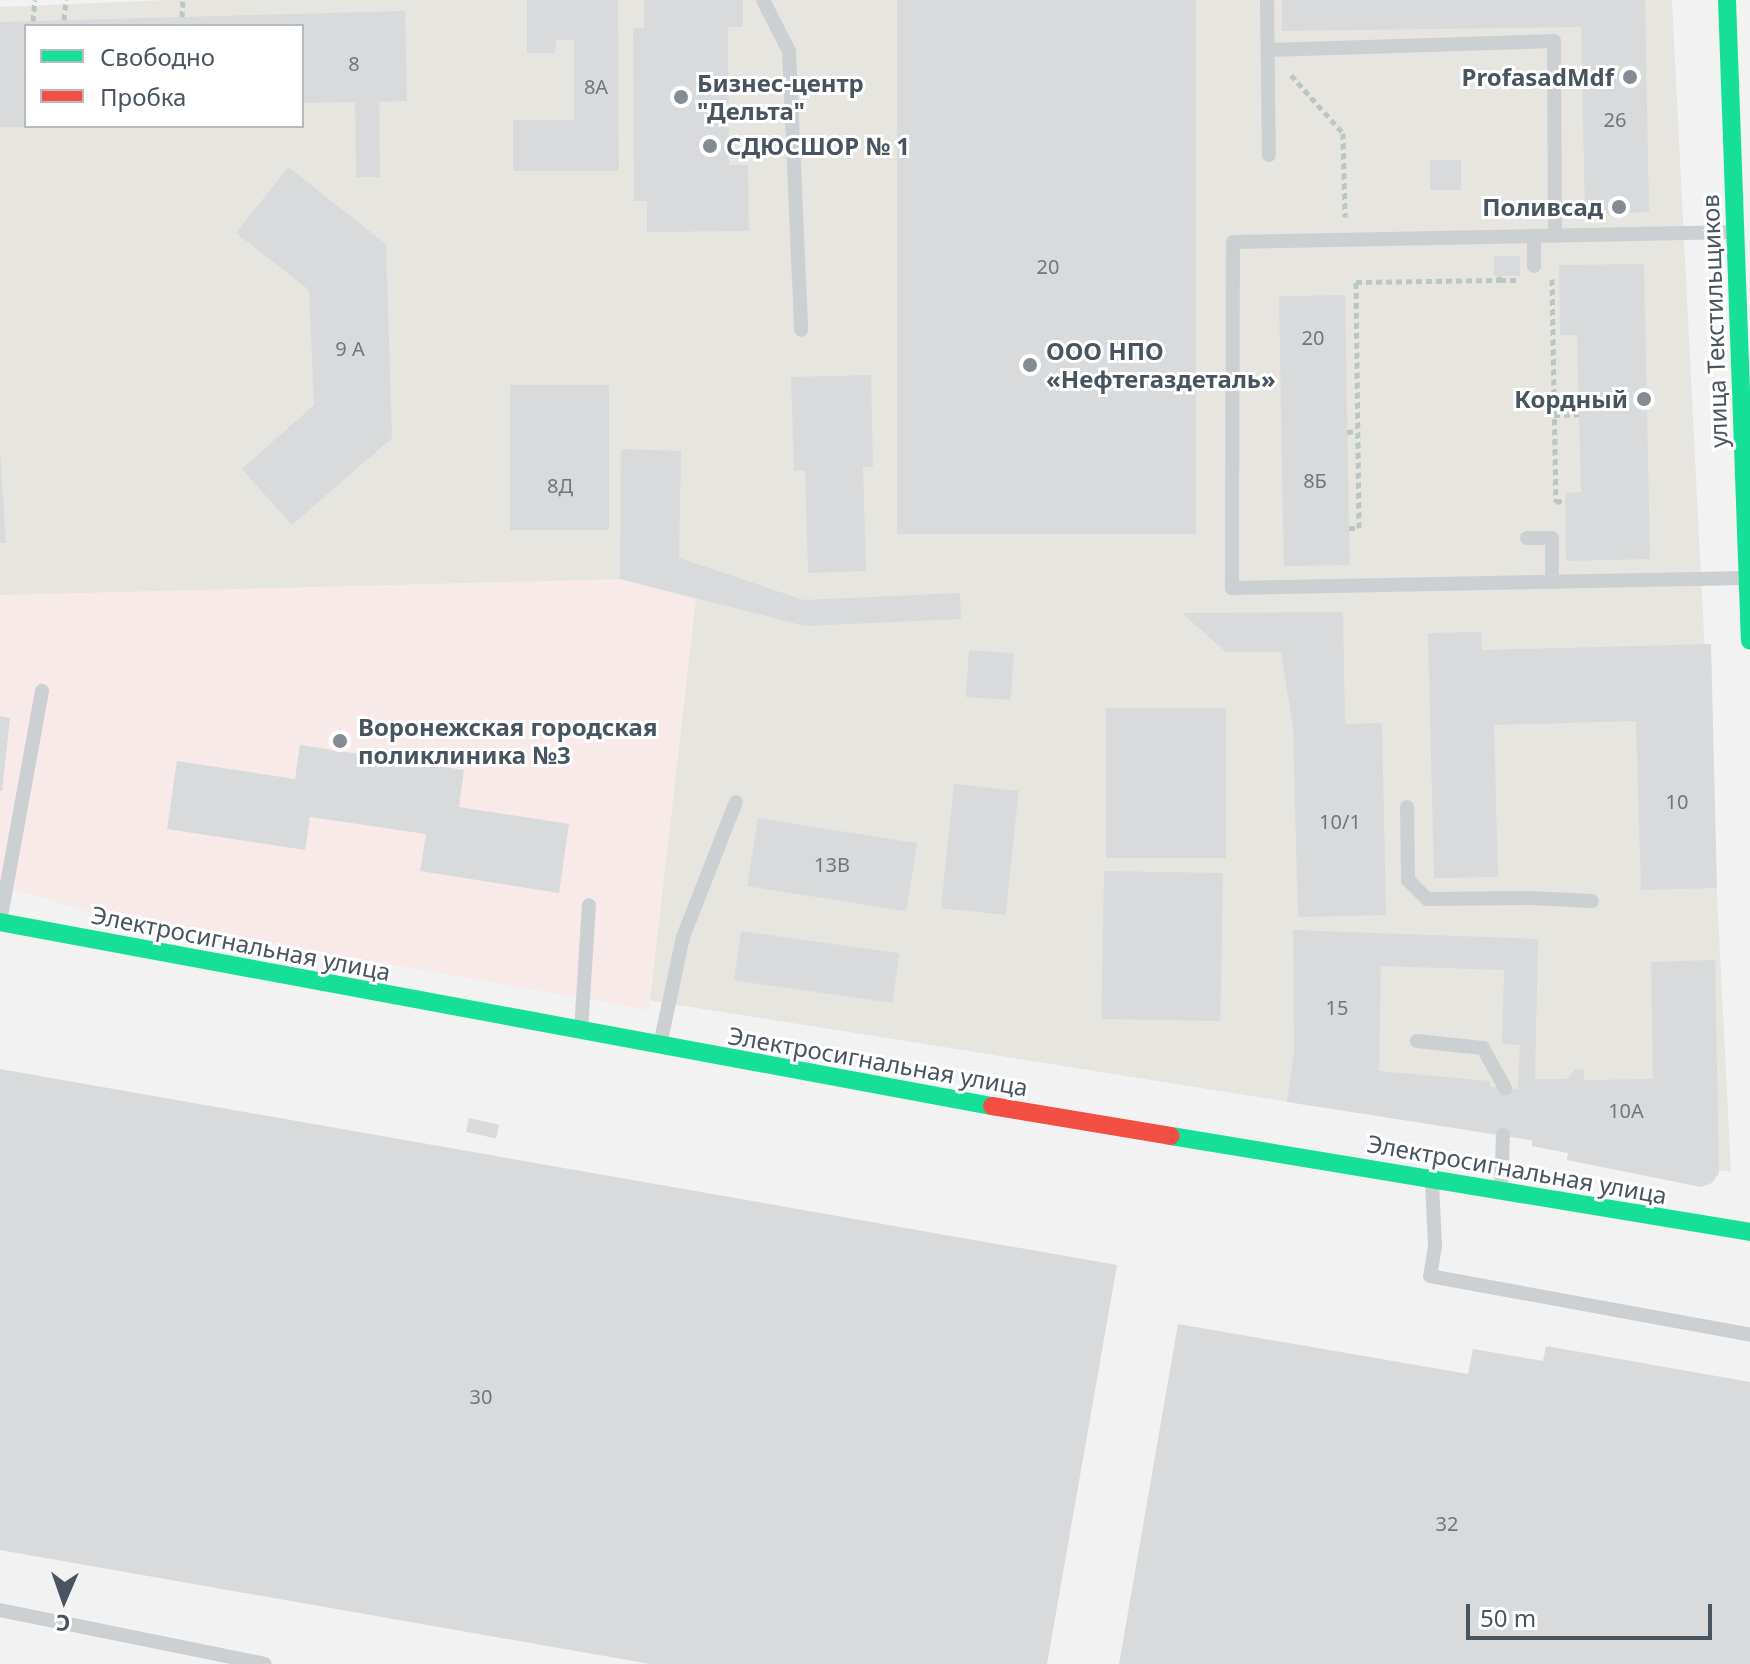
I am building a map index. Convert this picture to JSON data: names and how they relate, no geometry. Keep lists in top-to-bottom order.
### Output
{
  "streets": {
    "street": ["улица Текстильщиков", "Электросигнальная улица"]
  },
  "places": [
    "ProfasadMdf",
    "Бизнес-центр \"Дельта\"",
    "СДЮСШОР № 1",
    "Поливсад",
    "ООО НПО «Нефтегаздеталь»",
    "Кордный",
    "Воронежская городская поликлиника №3"
  ],
  "house_numbers": [
    "8",
    "8А",
    "26",
    "20",
    "20",
    "9 А",
    "8Б",
    "8Д",
    "10",
    "10/1",
    "13В",
    "15",
    "10А",
    "30",
    "32"
  ],
  "legend": ["Свободно", "Пробка"],
  "scale_bar": "50 m",
  "north": "bottom"
}
